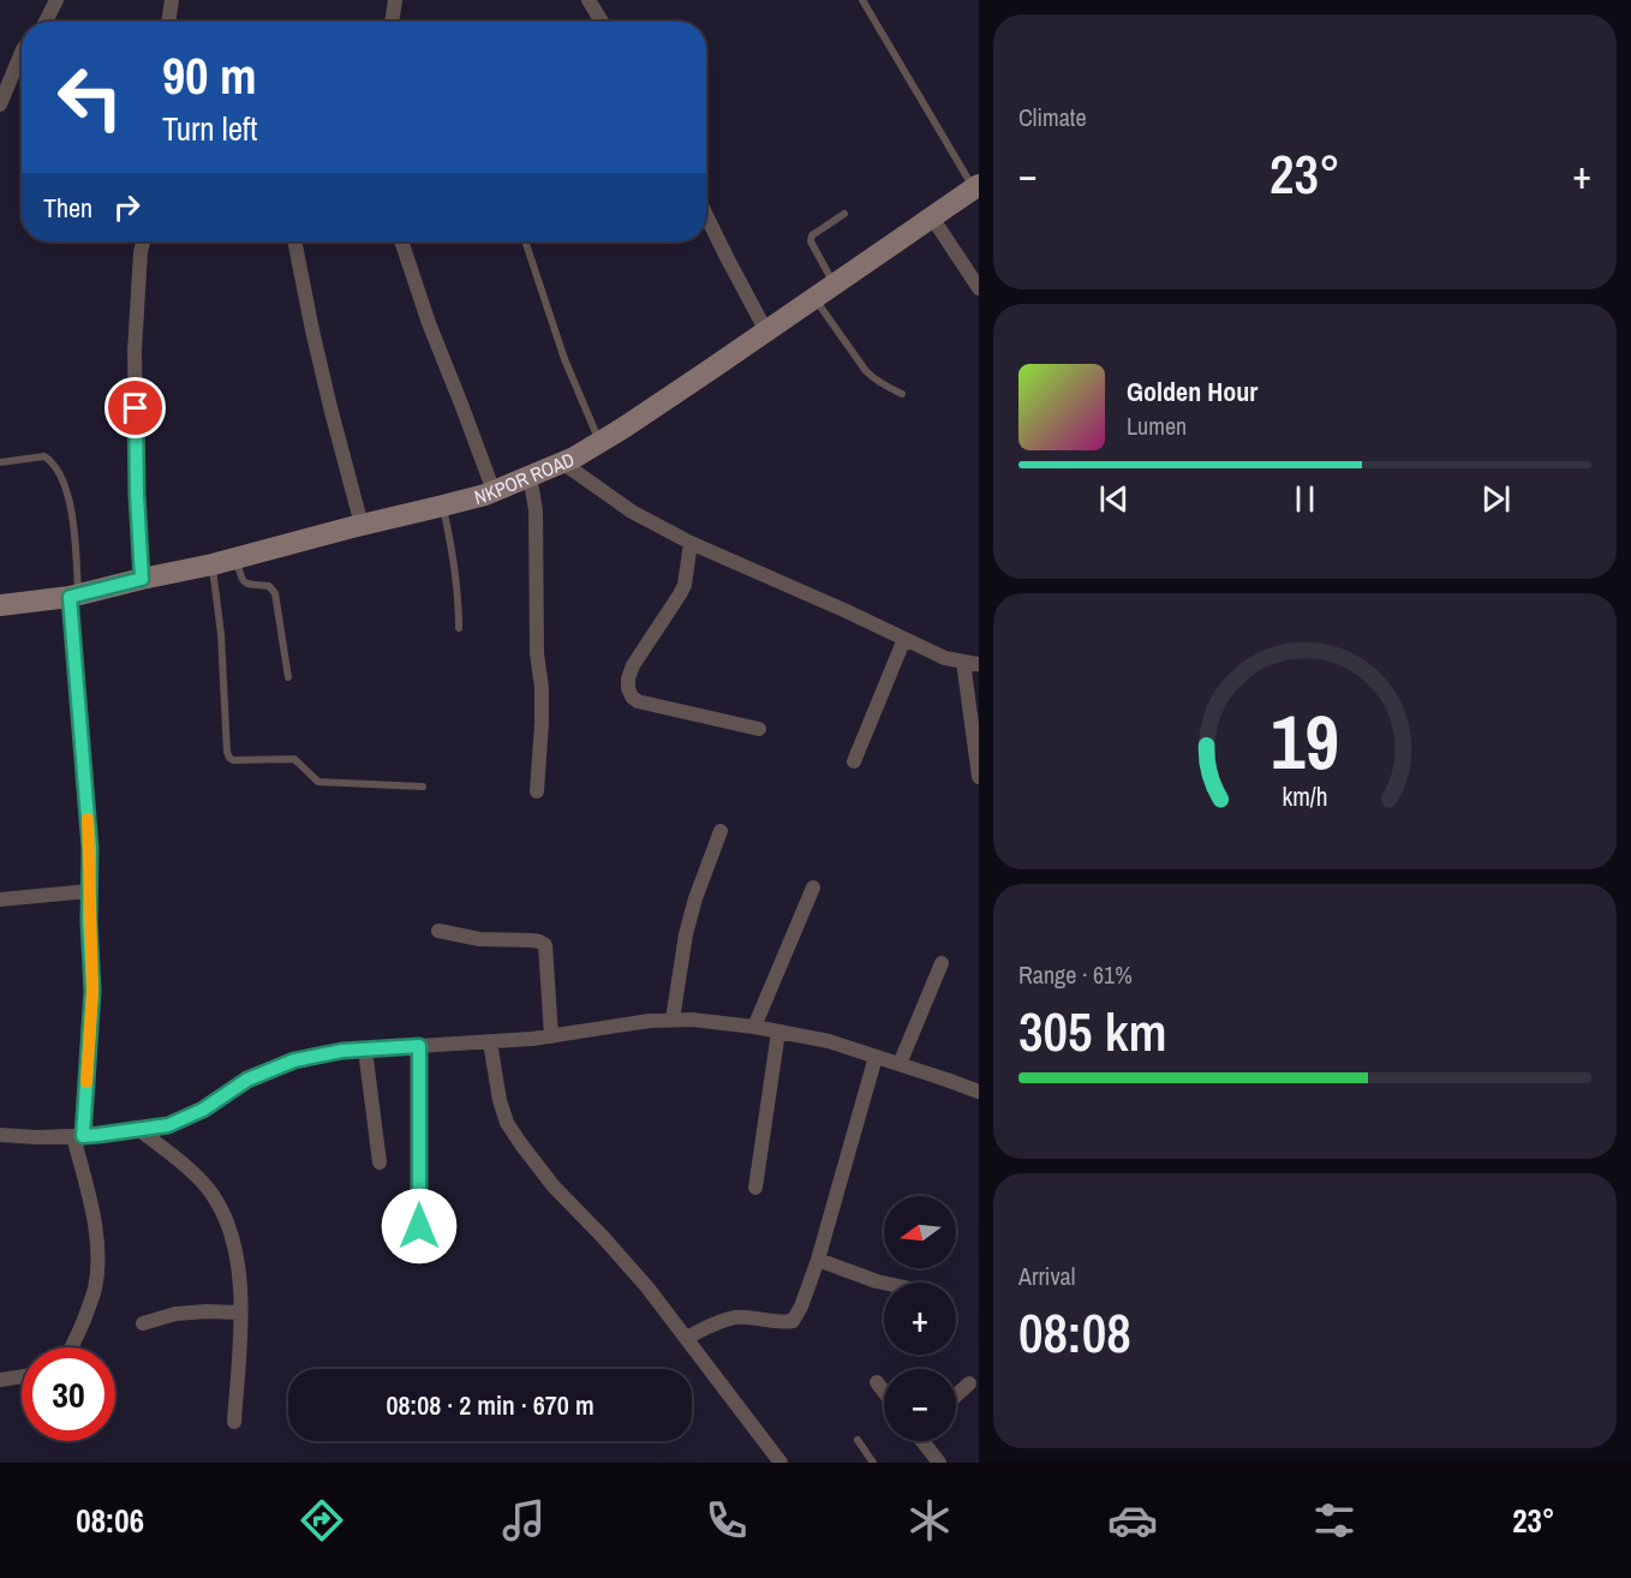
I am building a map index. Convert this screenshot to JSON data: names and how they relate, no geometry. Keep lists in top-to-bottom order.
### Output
{
  "streets": {
    "street": ["NKPOR ROAD"]
  },
  "north": "left",
  "page": {
    "tile": [
      "Climate",
      ["Range · 61%", "305 km"],
      ["Arrival", "08:08"]
    ],
    "turn": ["90 m", "Turn left"],
    "heat": ["−", "23°", "+"],
    "then": "Then",
    "song": ["Golden Hour", "Lumen"],
    "map_buttons": ["+", "−"],
    "limit": "30",
    "trip": "08:08 · 2 min · 670 m",
    "tabs": ["08:06", "23°"],
    "gauge": ["19", "km/h"]
  }
}
